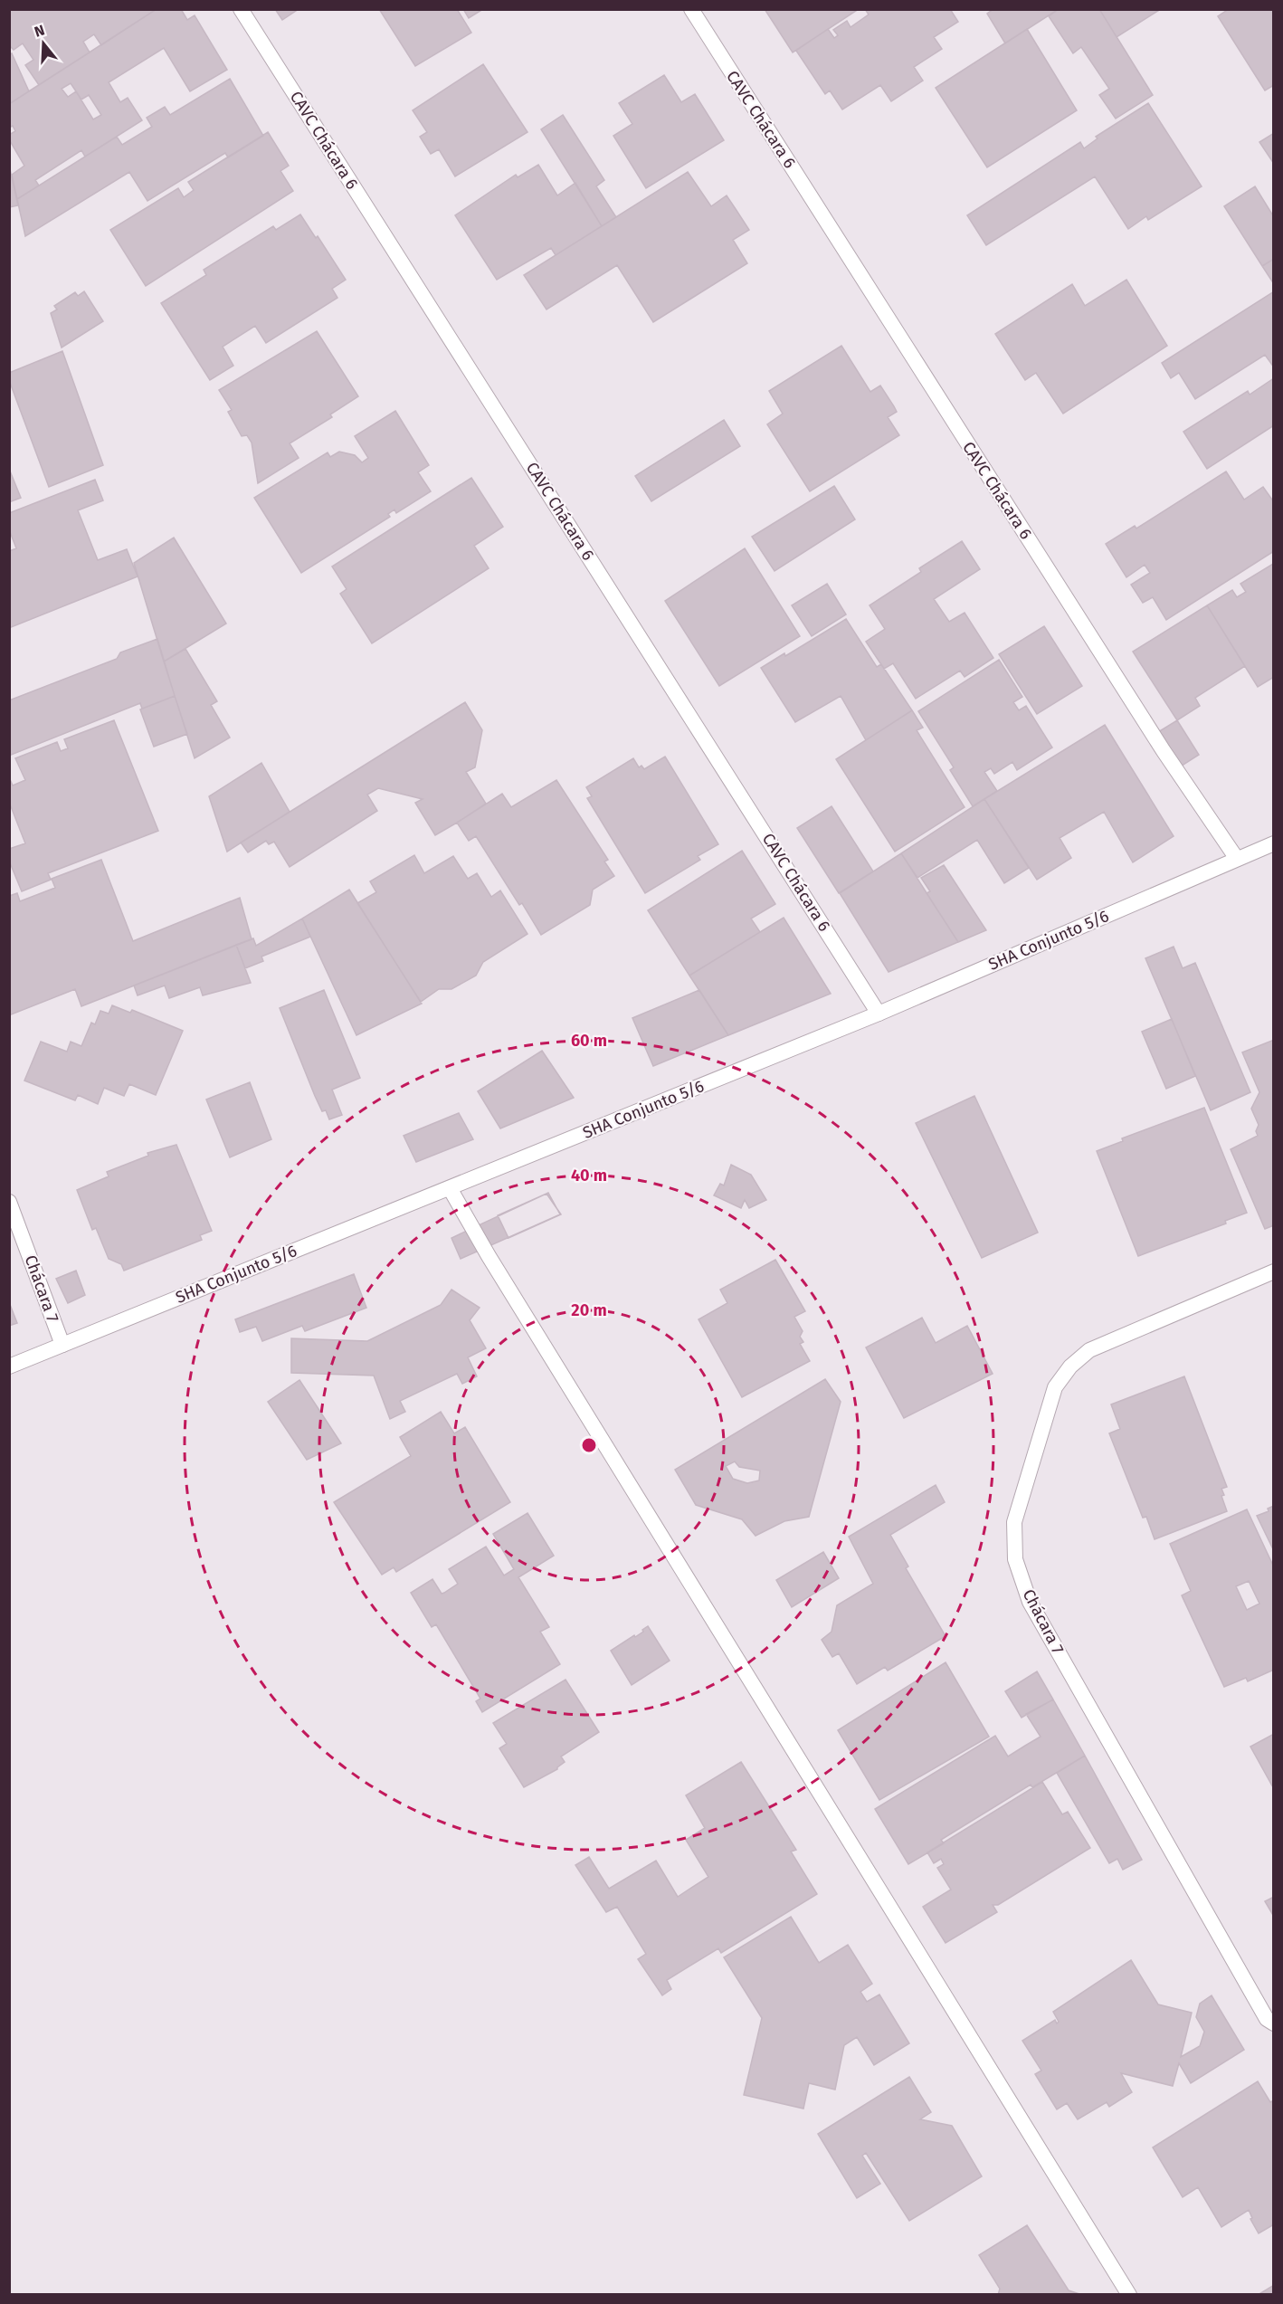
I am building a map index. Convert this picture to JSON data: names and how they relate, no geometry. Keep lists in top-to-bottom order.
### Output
{
  "streets": {
    "street": ["CAVC Chácara 6", "SHA Conjunto 5/6", "Chácara 7"]
  },
  "crossings": [
    ["CAVC Chácara 6", "SHA Conjunto 5/6"],
    ["SHA Conjunto 5/6", "Chácara 7"]
  ],
  "north": "top",
  "rings": ["60 m", "40 m", "20 m"]
}
